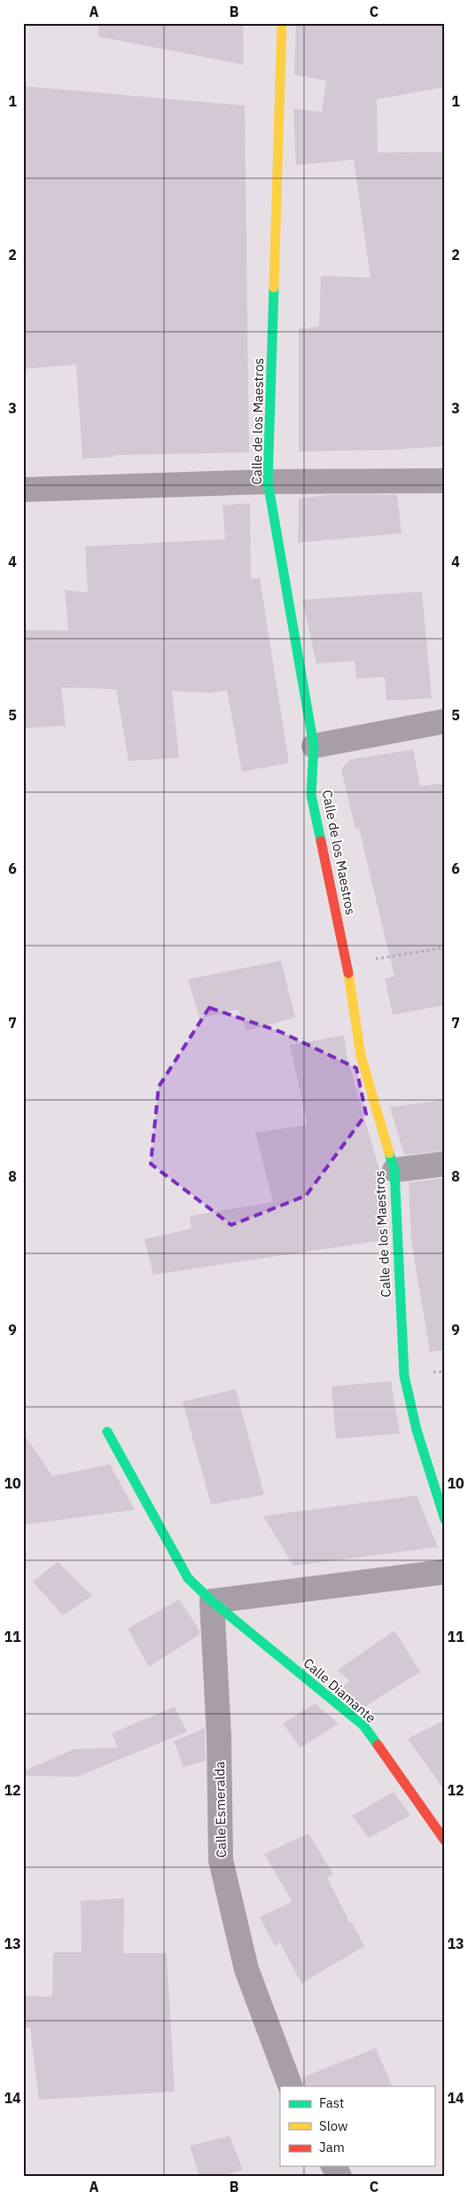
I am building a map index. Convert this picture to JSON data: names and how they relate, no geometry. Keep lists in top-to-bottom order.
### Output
{
  "streets": {
    "street": ["Calle de los Maestros", "Calle Diamante", "Calle Esmeralda"]
  },
  "crossings": [
    ["Calle Diamante", "Calle Esmeralda"]
  ],
  "legend": ["Fast", "Slow", "Jam"],
  "grid": {
    "columns": ["A", "B", "C"],
    "rows": [
      "1",
      "2",
      "3",
      "4",
      "5",
      "6",
      "7",
      "8",
      "9",
      "10",
      "11",
      "12",
      "13",
      "14"
    ]
  }
}
